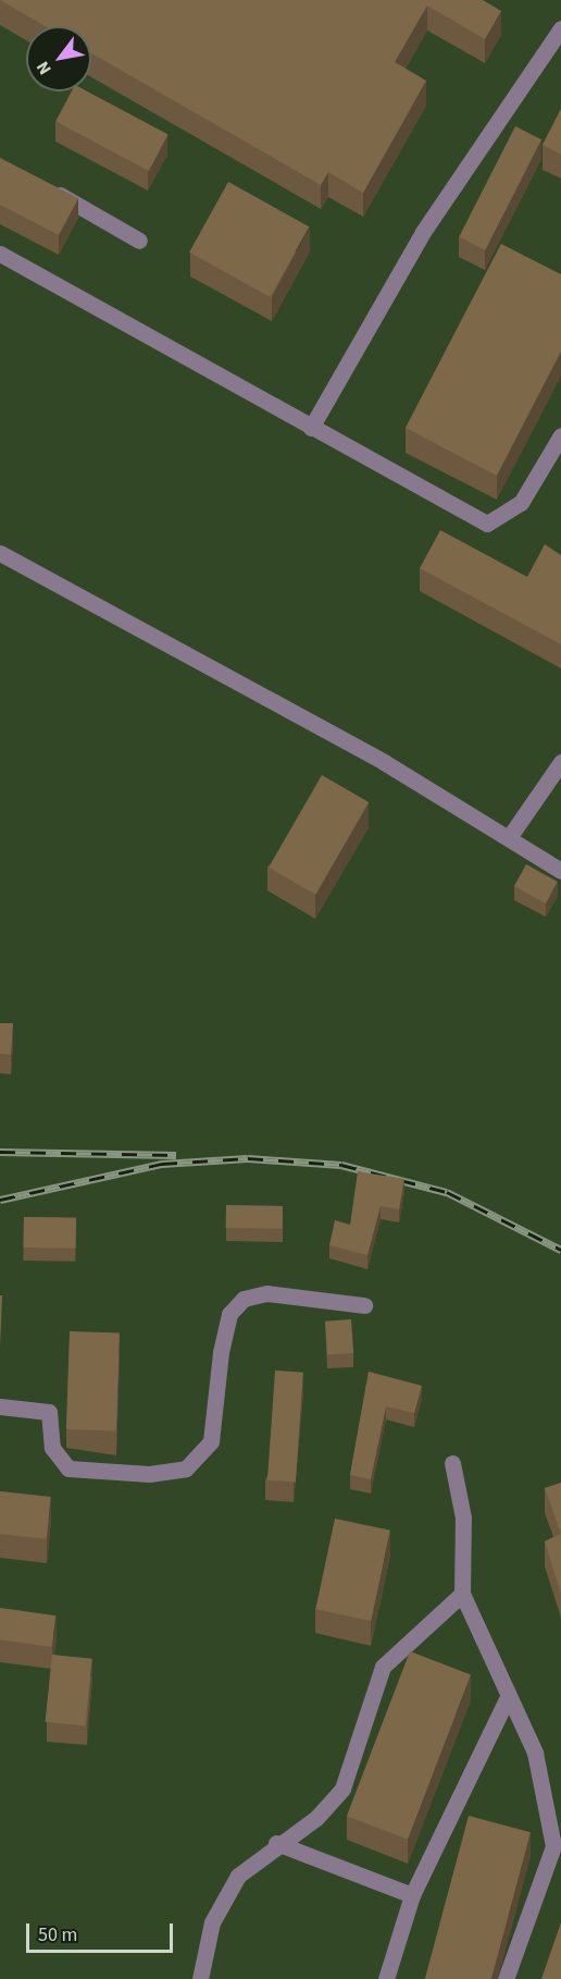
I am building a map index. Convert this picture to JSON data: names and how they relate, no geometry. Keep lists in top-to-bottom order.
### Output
{
  "scale_bar": "50 m",
  "north": "bottom left"
}
